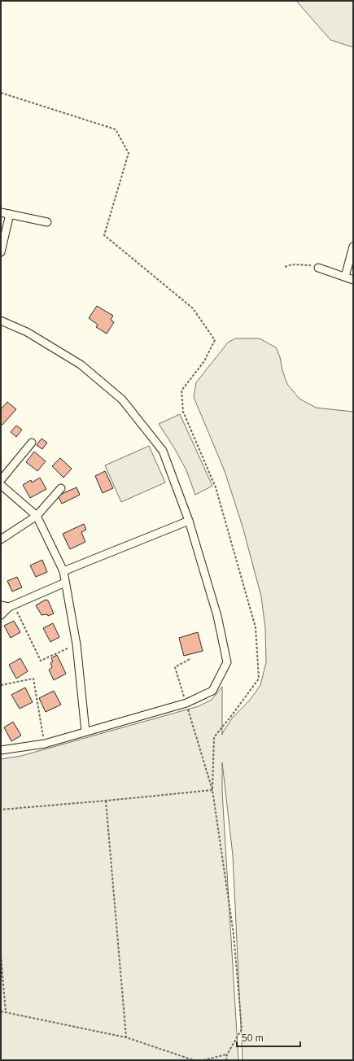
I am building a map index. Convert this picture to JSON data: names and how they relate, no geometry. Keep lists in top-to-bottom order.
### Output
{
  "scale_bar": "50 m"
}
